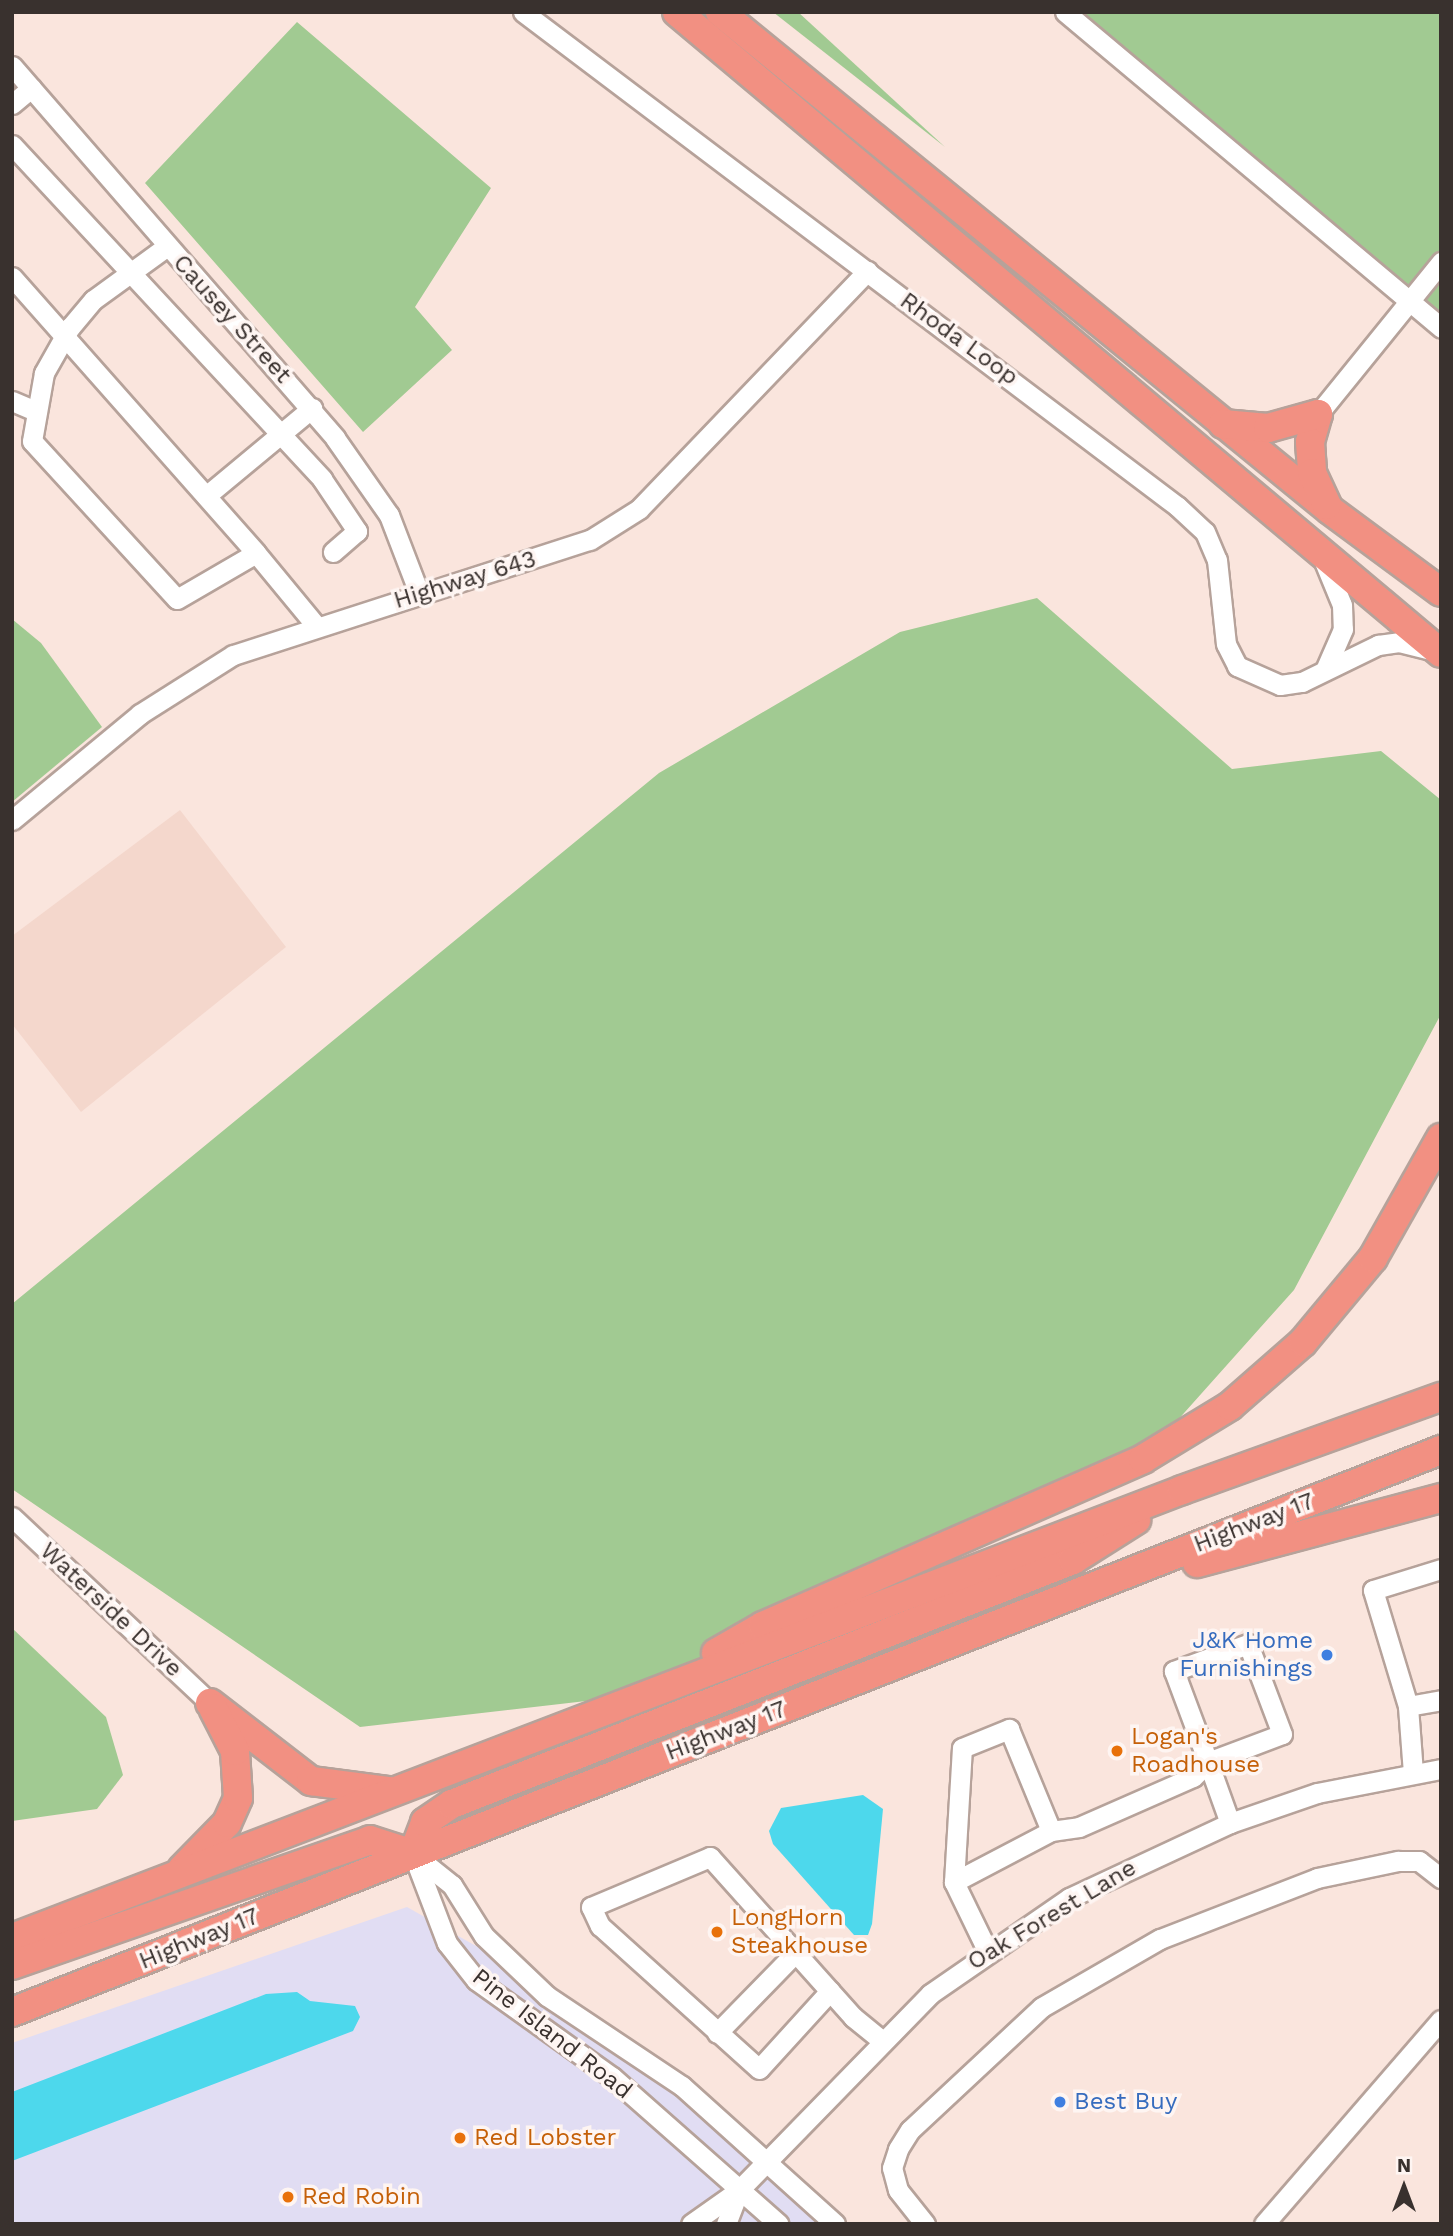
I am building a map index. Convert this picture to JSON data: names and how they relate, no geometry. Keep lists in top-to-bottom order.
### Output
{
  "streets": {
    "highway": ["Highway 17"],
    "street": [
      "Causey Street",
      "Rhoda Loop",
      "Highway 643",
      "Waterside Drive",
      "Oak Forest Lane",
      "Pine Island Road"
    ]
  },
  "crossings": [
    ["Causey Street", "Highway 643"],
    ["Rhoda Loop", "Highway 643"],
    ["Highway 17", "Pine Island Road"],
    ["Oak Forest Lane", "Pine Island Road"]
  ],
  "places": [
    "J&K Home Furnishings",
    "Logan's Roadhouse",
    "LongHorn Steakhouse",
    "Best Buy",
    "Red Lobster",
    "Red Robin"
  ],
  "north": "top"
}
